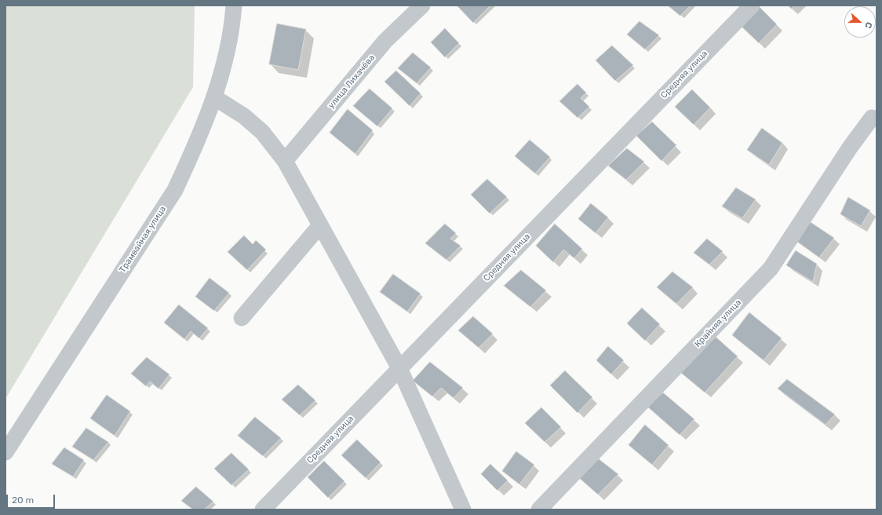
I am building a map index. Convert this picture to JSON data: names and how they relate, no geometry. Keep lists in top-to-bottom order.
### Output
{
  "streets": {
    "street": [
      "Средняя улица",
      "улица Лихачёва",
      "Трамвайная улица",
      "Крайняя улица"
    ]
  },
  "scale_bar": "20 m",
  "north": "right"
}
